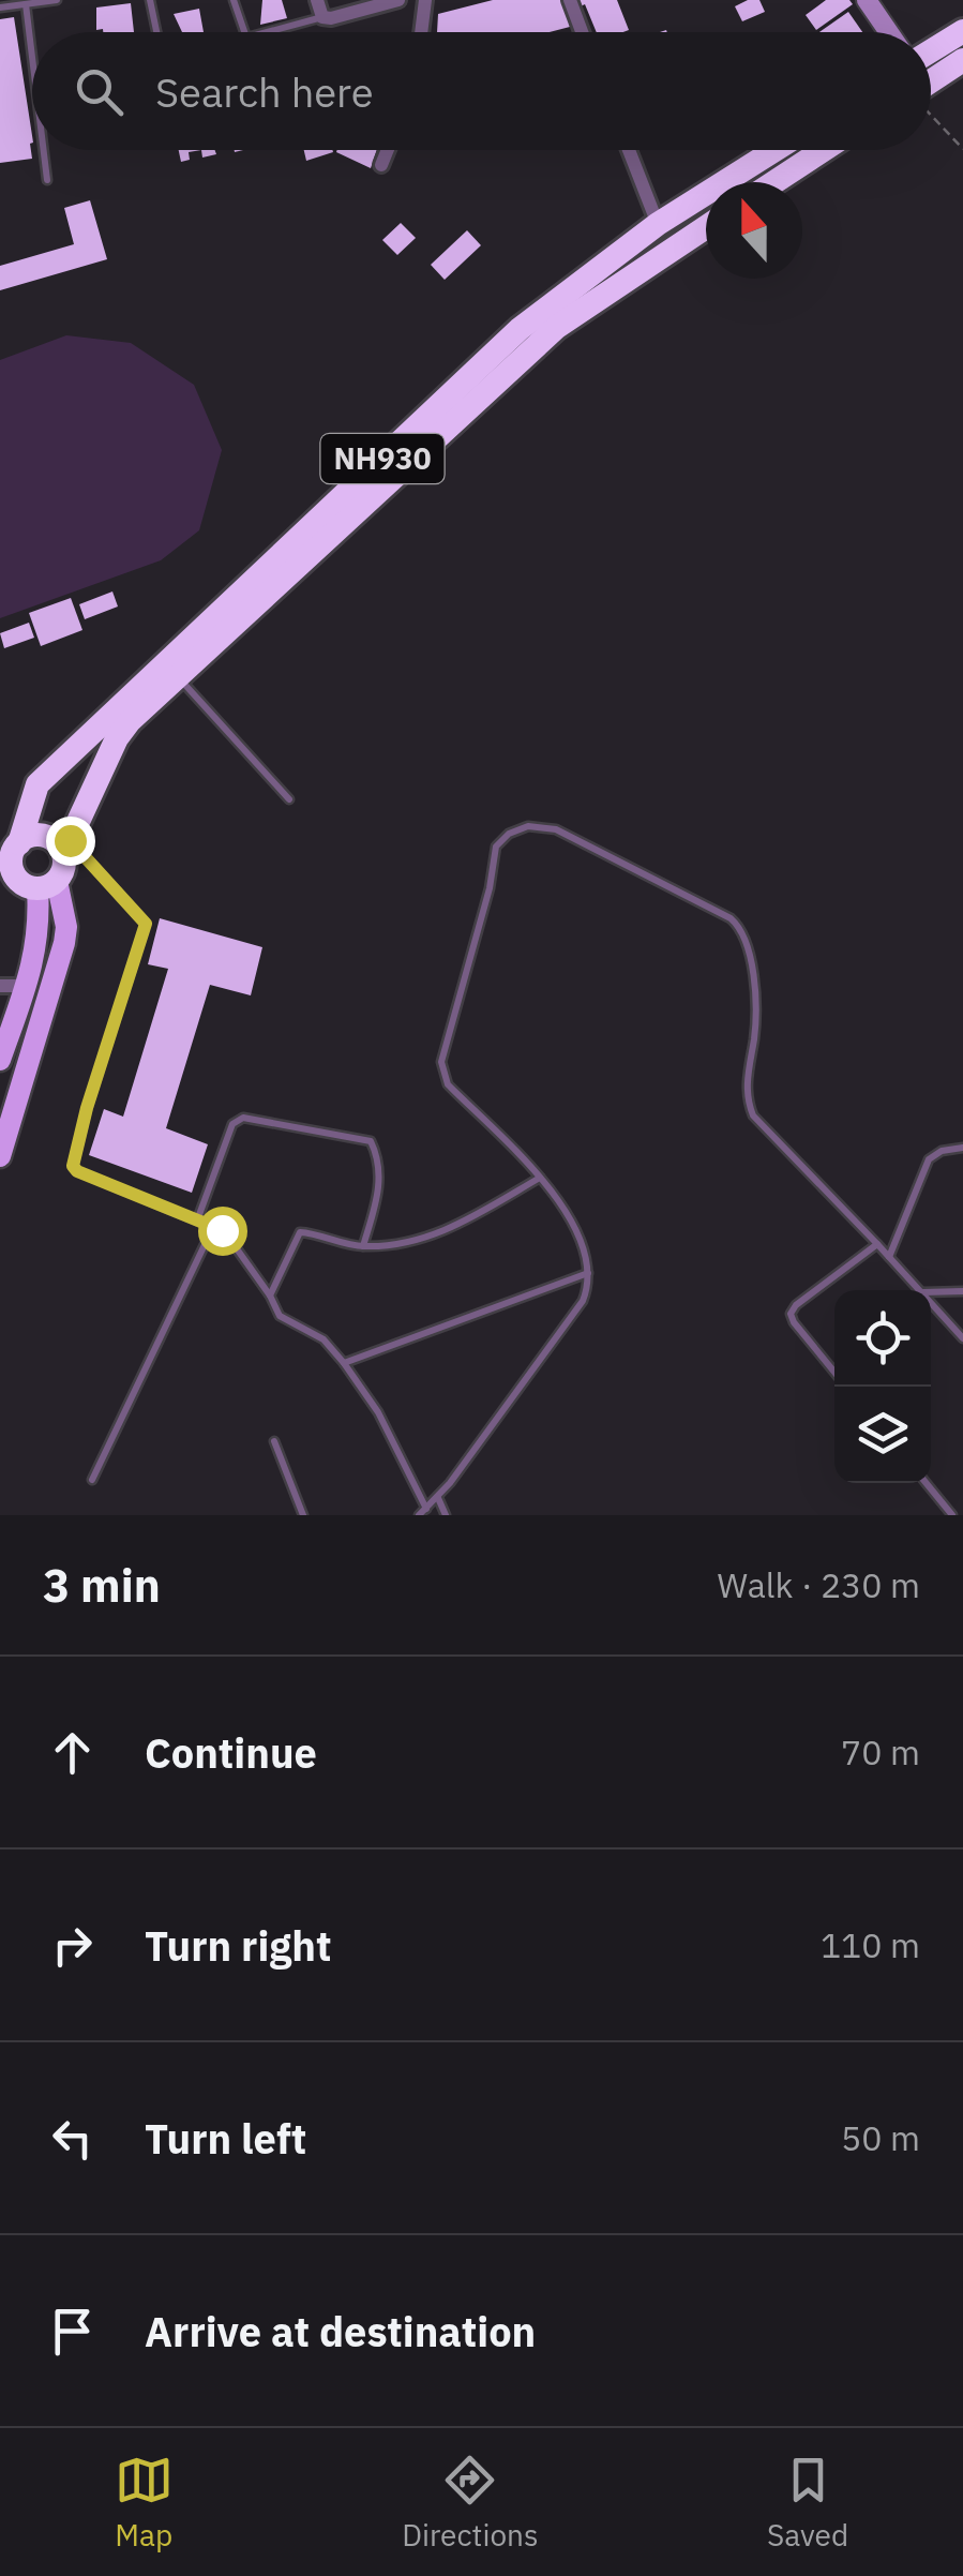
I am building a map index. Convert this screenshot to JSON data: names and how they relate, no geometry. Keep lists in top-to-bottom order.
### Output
{
  "streets": {
    "highway": ["NH930"]
  },
  "north": "top",
  "page": {
    "search": "Search here",
    "heading": ["3 min", "Walk · 230 m"],
    "list": [
      ["Continue", "70 m"],
      ["Turn right", "110 m"],
      ["Turn left", "50 m"],
      "Arrive at destination"
    ],
    "nav": ["Map", "Directions", "Saved"]
  }
}
